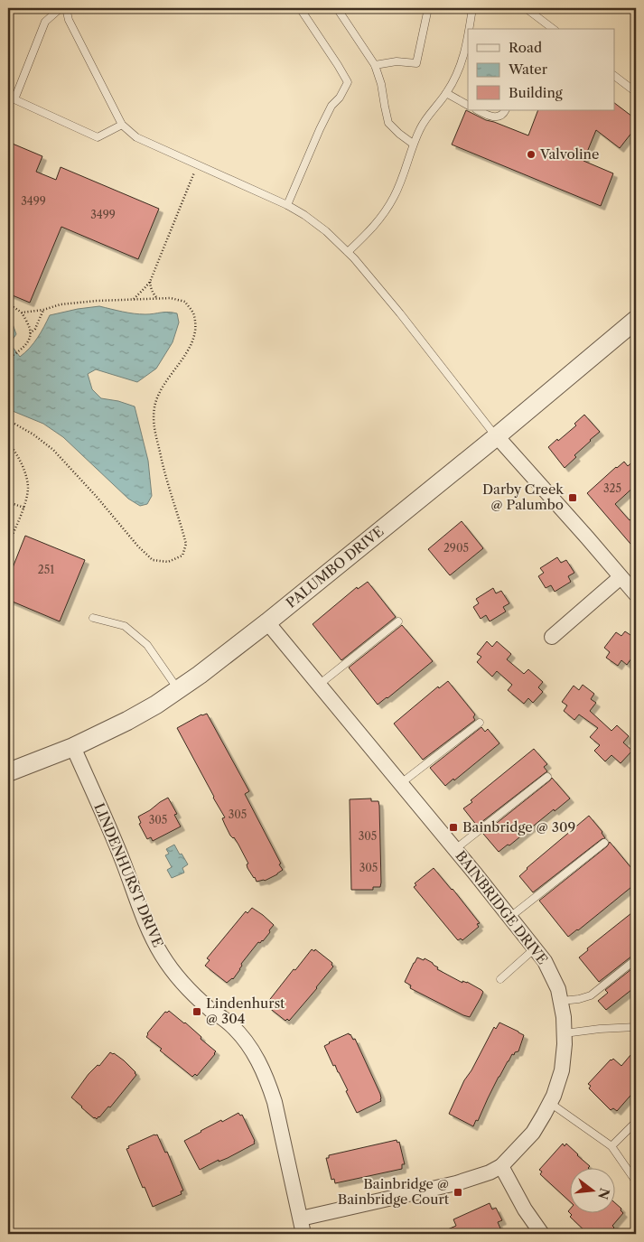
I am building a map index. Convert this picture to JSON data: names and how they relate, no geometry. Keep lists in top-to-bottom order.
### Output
{
  "streets": {
    "street": ["PALUMBO DRIVE", "LINDENHURST DRIVE", "BAINBRIDGE DRIVE"]
  },
  "crossings": [
    ["PALUMBO DRIVE", "LINDENHURST DRIVE"],
    ["PALUMBO DRIVE", "BAINBRIDGE DRIVE"],
    ["LINDENHURST DRIVE", "BAINBRIDGE DRIVE"]
  ],
  "places": {
    "other": ["Valvoline"],
    "transit": [
      "Darby Creek @ Palumbo",
      "Bainbridge @ 309",
      "Lindenhurst @ 304",
      "Bainbridge @ Bainbridge Court"
    ]
  },
  "house_numbers": [
    "3499",
    "3499",
    "325",
    "2905",
    "251",
    "305",
    "305",
    "305",
    "305"
  ],
  "legend": ["Road", "Water", "Building"],
  "north": "right"
}
